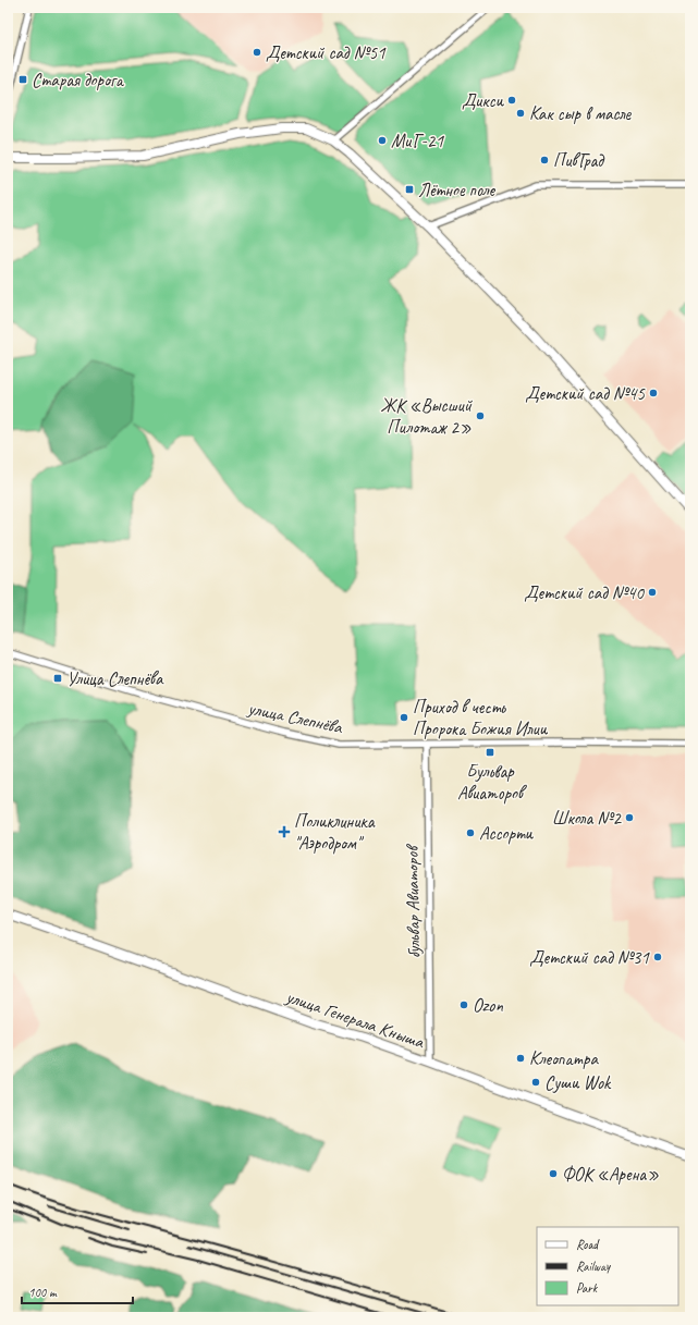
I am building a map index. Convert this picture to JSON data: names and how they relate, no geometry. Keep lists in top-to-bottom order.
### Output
{
  "streets": {
    "street": ["улица Слепнёва", "бульвар Авиаторов", "улица Генерала Кныша"]
  },
  "crossings": [
    ["улица Слепнёва", "бульвар Авиаторов"],
    ["бульвар Авиаторов", "улица Генерала Кныша"]
  ],
  "places": {
    "other": [
      "Детский сад №51",
      "Дикси",
      "Как сыр в масле",
      "МиГ-21",
      "ПивГрад",
      "Детский сад №45",
      "ЖК «Высший Пилотаж 2»",
      "Детский сад №40",
      "Приход в честь Пророка Божия Илии",
      "Школа №2",
      "Ассорти",
      "Детский сад №31",
      "Ozon",
      "Клеопатра",
      "Суши Wok",
      "ФОК «Арена»"
    ],
    "transit": [
      "Старая дорога",
      "Лётное поле",
      "Улица Слепнёва",
      "Бульвар Авиаторов"
    ],
    "health": ["Поликлиника \"Аэродром\""]
  },
  "legend": ["Road", "Railway", "Park"],
  "scale_bar": "100 m"
}
